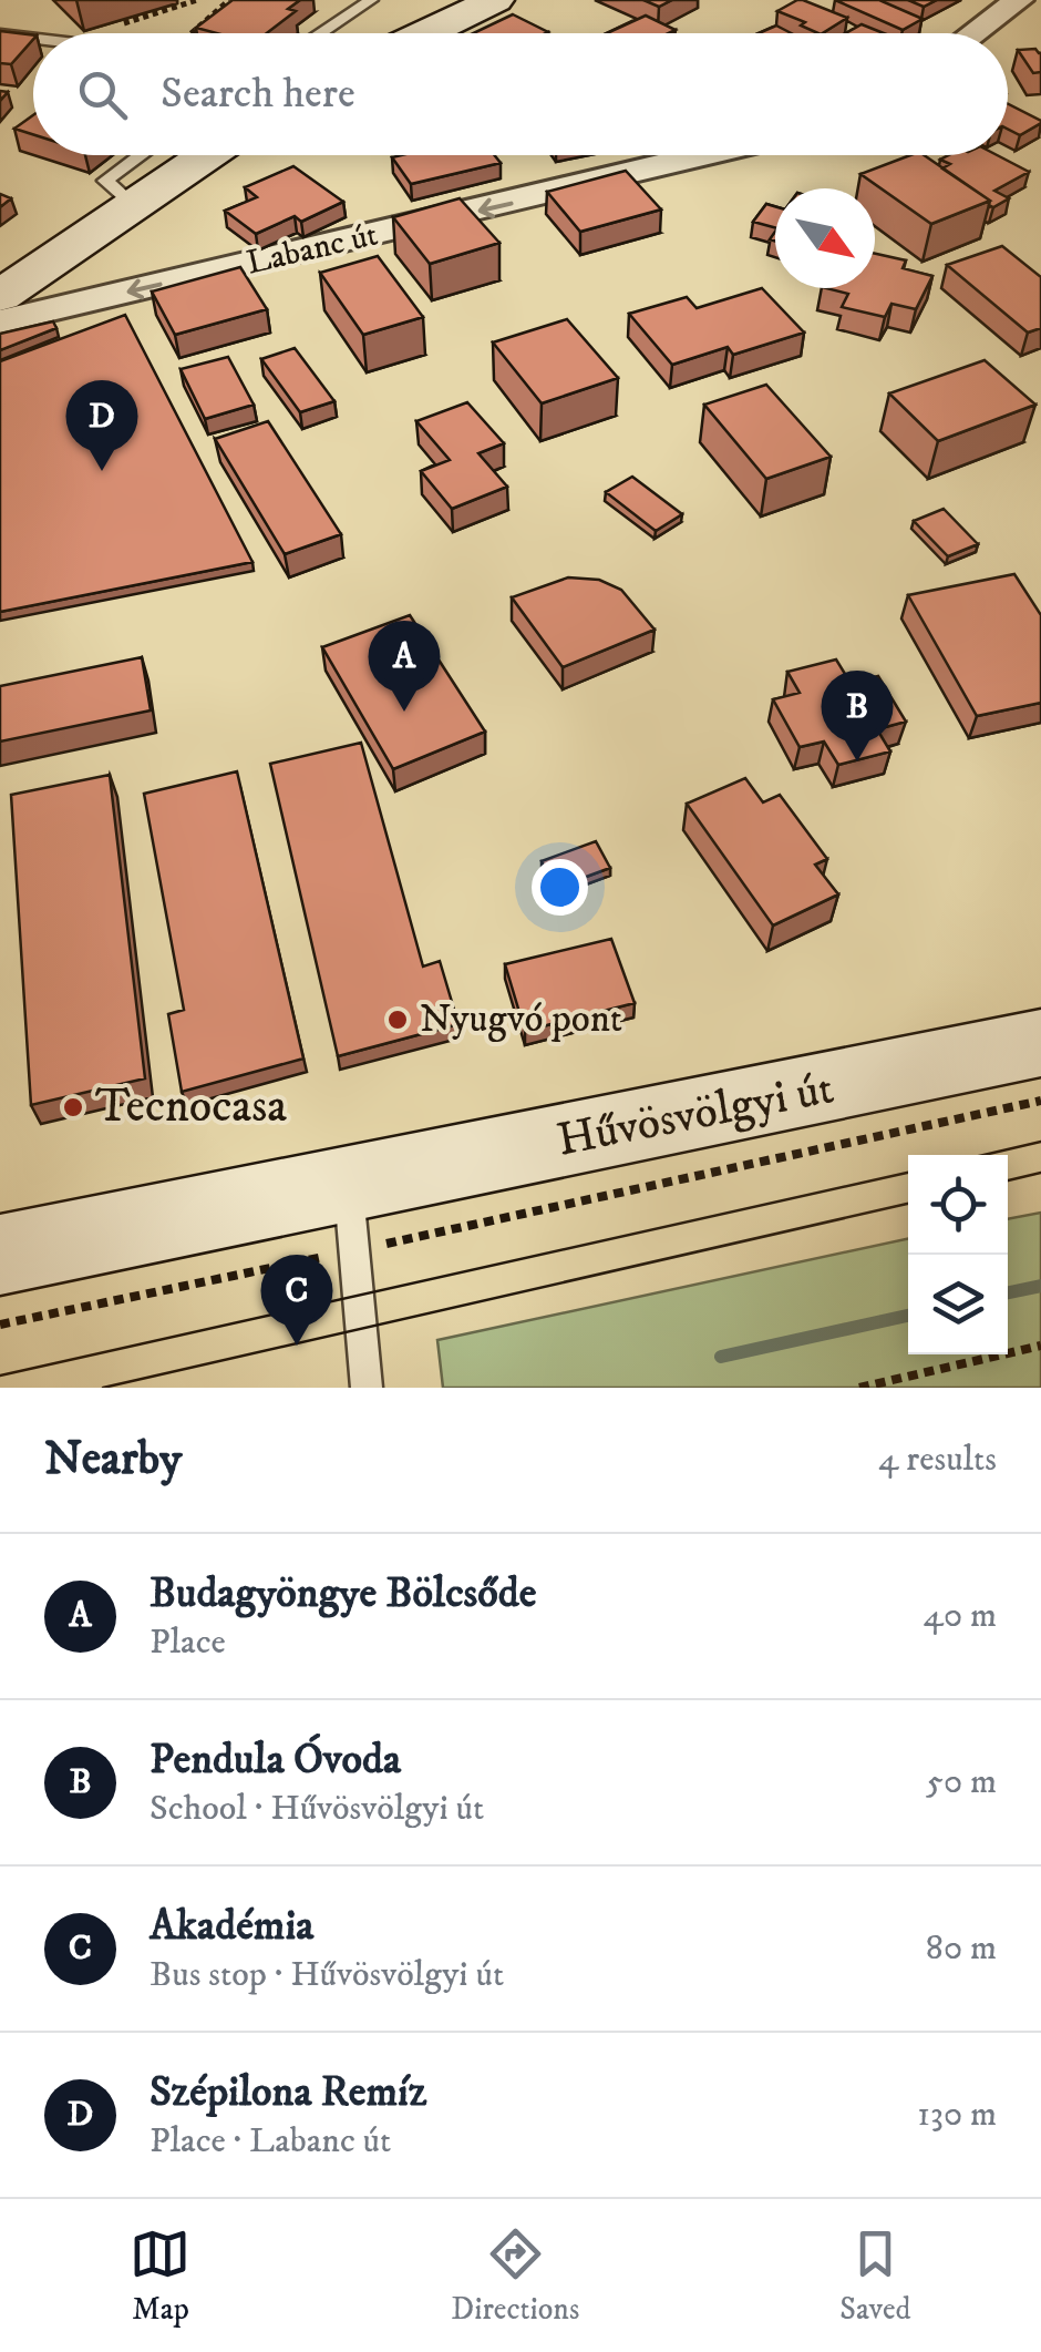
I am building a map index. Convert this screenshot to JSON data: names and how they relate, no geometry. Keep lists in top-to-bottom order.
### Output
{
  "streets": {
    "main road": ["Hűvösvölgyi út"],
    "street": ["Labanc út"]
  },
  "one_way": ["Labanc út"],
  "places": ["Nyugvó pont", "Tecnocasa"],
  "north": "bottom right",
  "page": {
    "search": "Search here",
    "pins": [
      "D",
      "A",
      "B",
      "C"
    ],
    "heading": ["Nearby", "4 results"],
    "list": [
      {
        "mark": "A",
        "name": "Budagyöngye Bölcsőde",
        "note": "Place",
        "value": "40 m"
      },
      {
        "mark": "B",
        "name": "Pendula Óvoda",
        "note": "School · Hűvösvölgyi út",
        "value": "50 m"
      },
      {
        "mark": "C",
        "name": "Akadémia",
        "note": "Bus stop · Hűvösvölgyi út",
        "value": "80 m"
      },
      {
        "mark": "D",
        "name": "Szépilona Remíz",
        "note": "Place · Labanc út",
        "value": "130 m"
      }
    ],
    "nav": ["Map", "Directions", "Saved"]
  }
}
